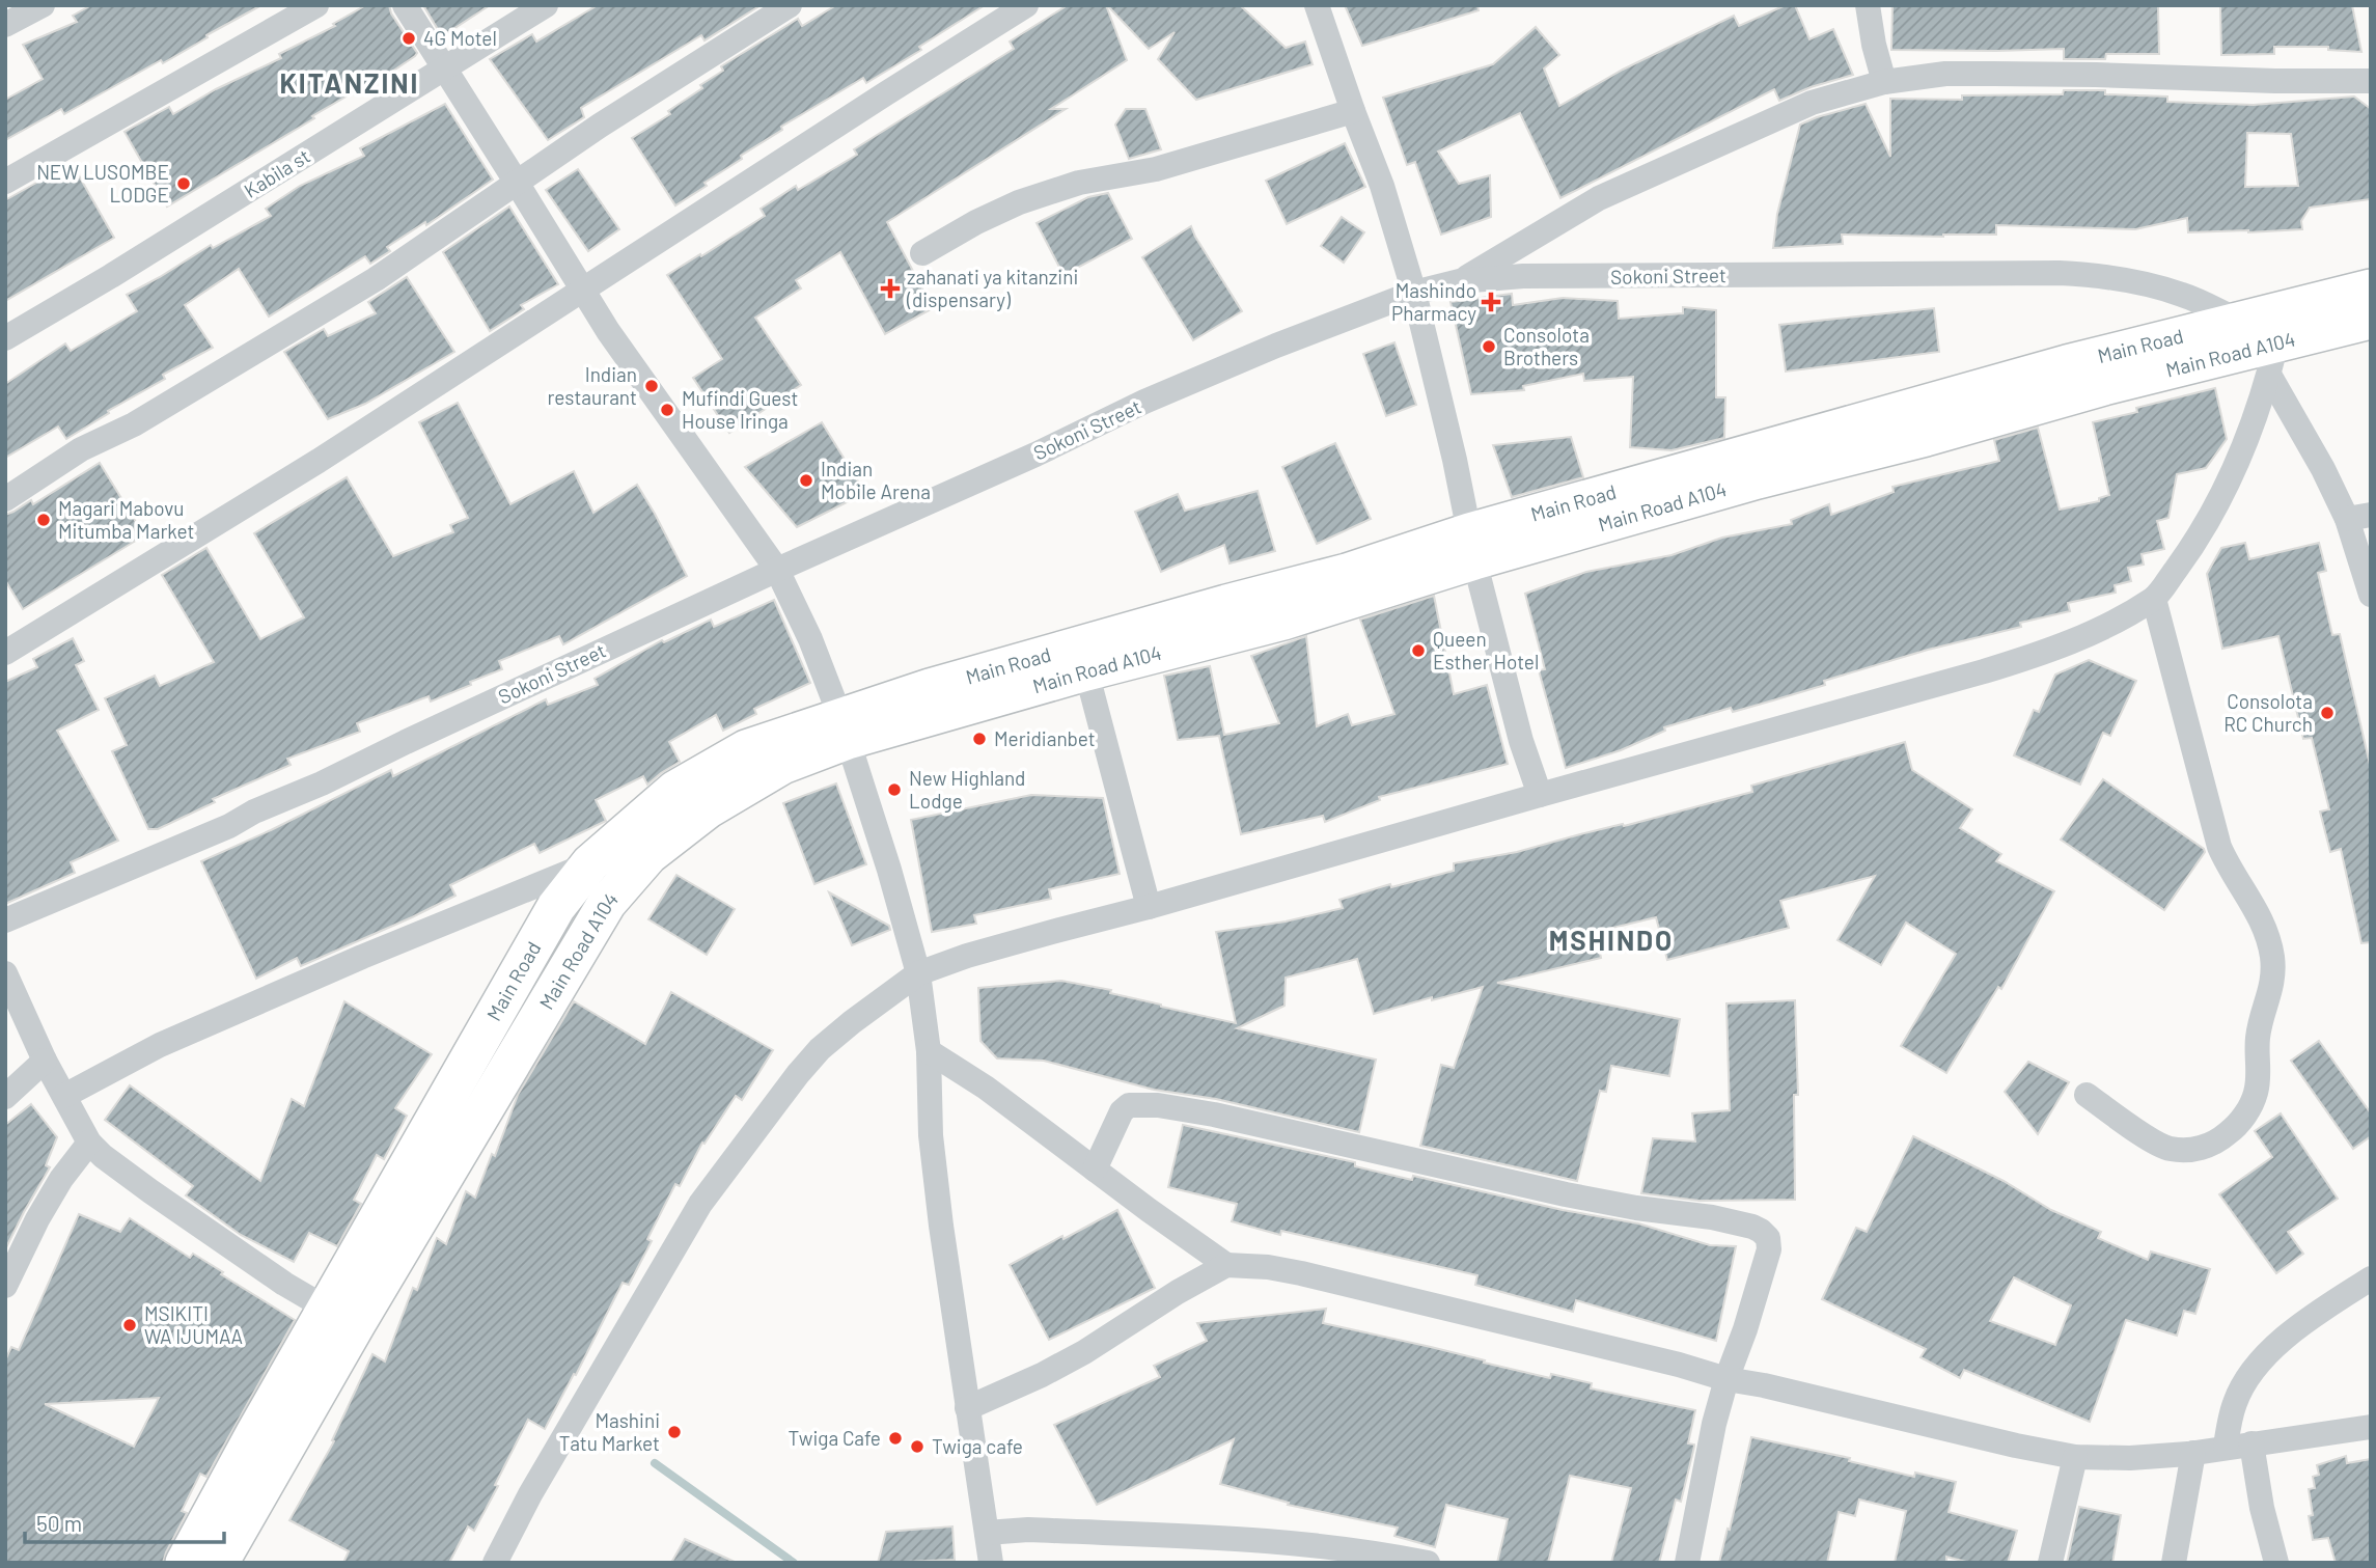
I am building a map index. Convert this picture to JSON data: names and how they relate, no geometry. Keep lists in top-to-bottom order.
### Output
{
  "streets": {
    "highway": ["Main Road", "Main Road A104"],
    "street": ["Kabila st", "Sokoni Street"]
  },
  "crossings": [
    ["Sokoni Street", "Main Road"],
    ["Sokoni Street", "Main Road A104"],
    ["Main Road", "Main Road A104"]
  ],
  "districts": ["KITANZINI", "MSHINDO"],
  "places": {
    "other": [
      "4G Motel",
      "NEW LUSOMBE LODGE",
      "Consolota Brothers",
      "Indian restaurant",
      "Mufindi Guest House Iringa",
      "Indian Mobile Arena",
      "Magari Mabovu Mitumba Market",
      "Queen Esther Hotel",
      "Consolota RC Church",
      "Meridianbet",
      "New Highland Lodge",
      "MSIKITI WA IJUMAA",
      "Mashini Tatu Market",
      "Twiga Cafe",
      "Twiga cafe"
    ],
    "health": ["zahanati ya kitanzini (dispensary)", "Mashindo Pharmacy"]
  },
  "scale_bar": "50 m"
}
